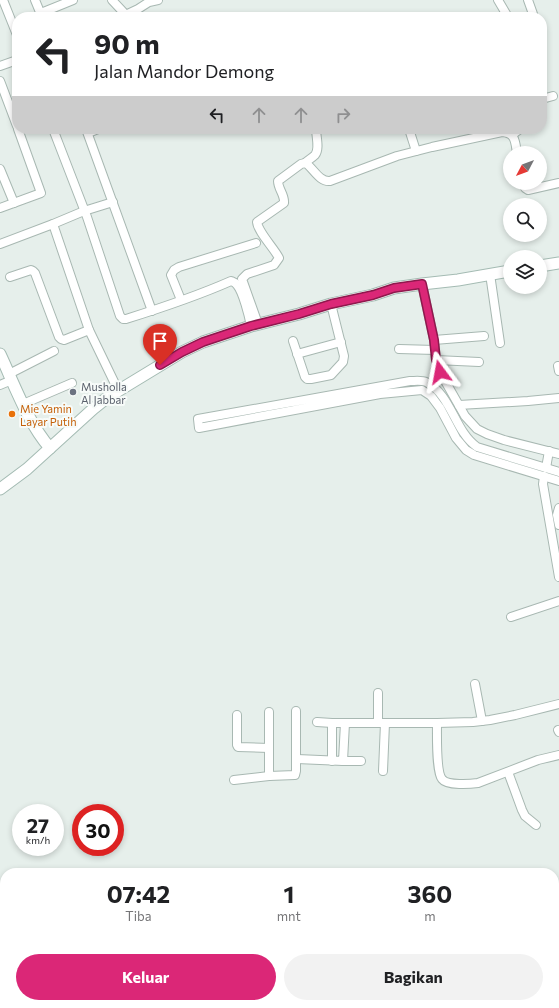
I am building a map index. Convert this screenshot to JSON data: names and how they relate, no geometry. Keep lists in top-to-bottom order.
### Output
{
  "places": ["Musholla Al Jabbar", "Mie Yamin Layar Putih"],
  "north": "bottom left",
  "page": {
    "turn": ["90 m", "Jalan Mandor Demong"],
    "speed": "27 km/h",
    "limit": "30",
    "eta": [
      "07:42",
      "Tiba",
      "1",
      "mnt",
      "360",
      "m"
    ],
    "buttons": ["Keluar", "Bagikan"]
  }
}
